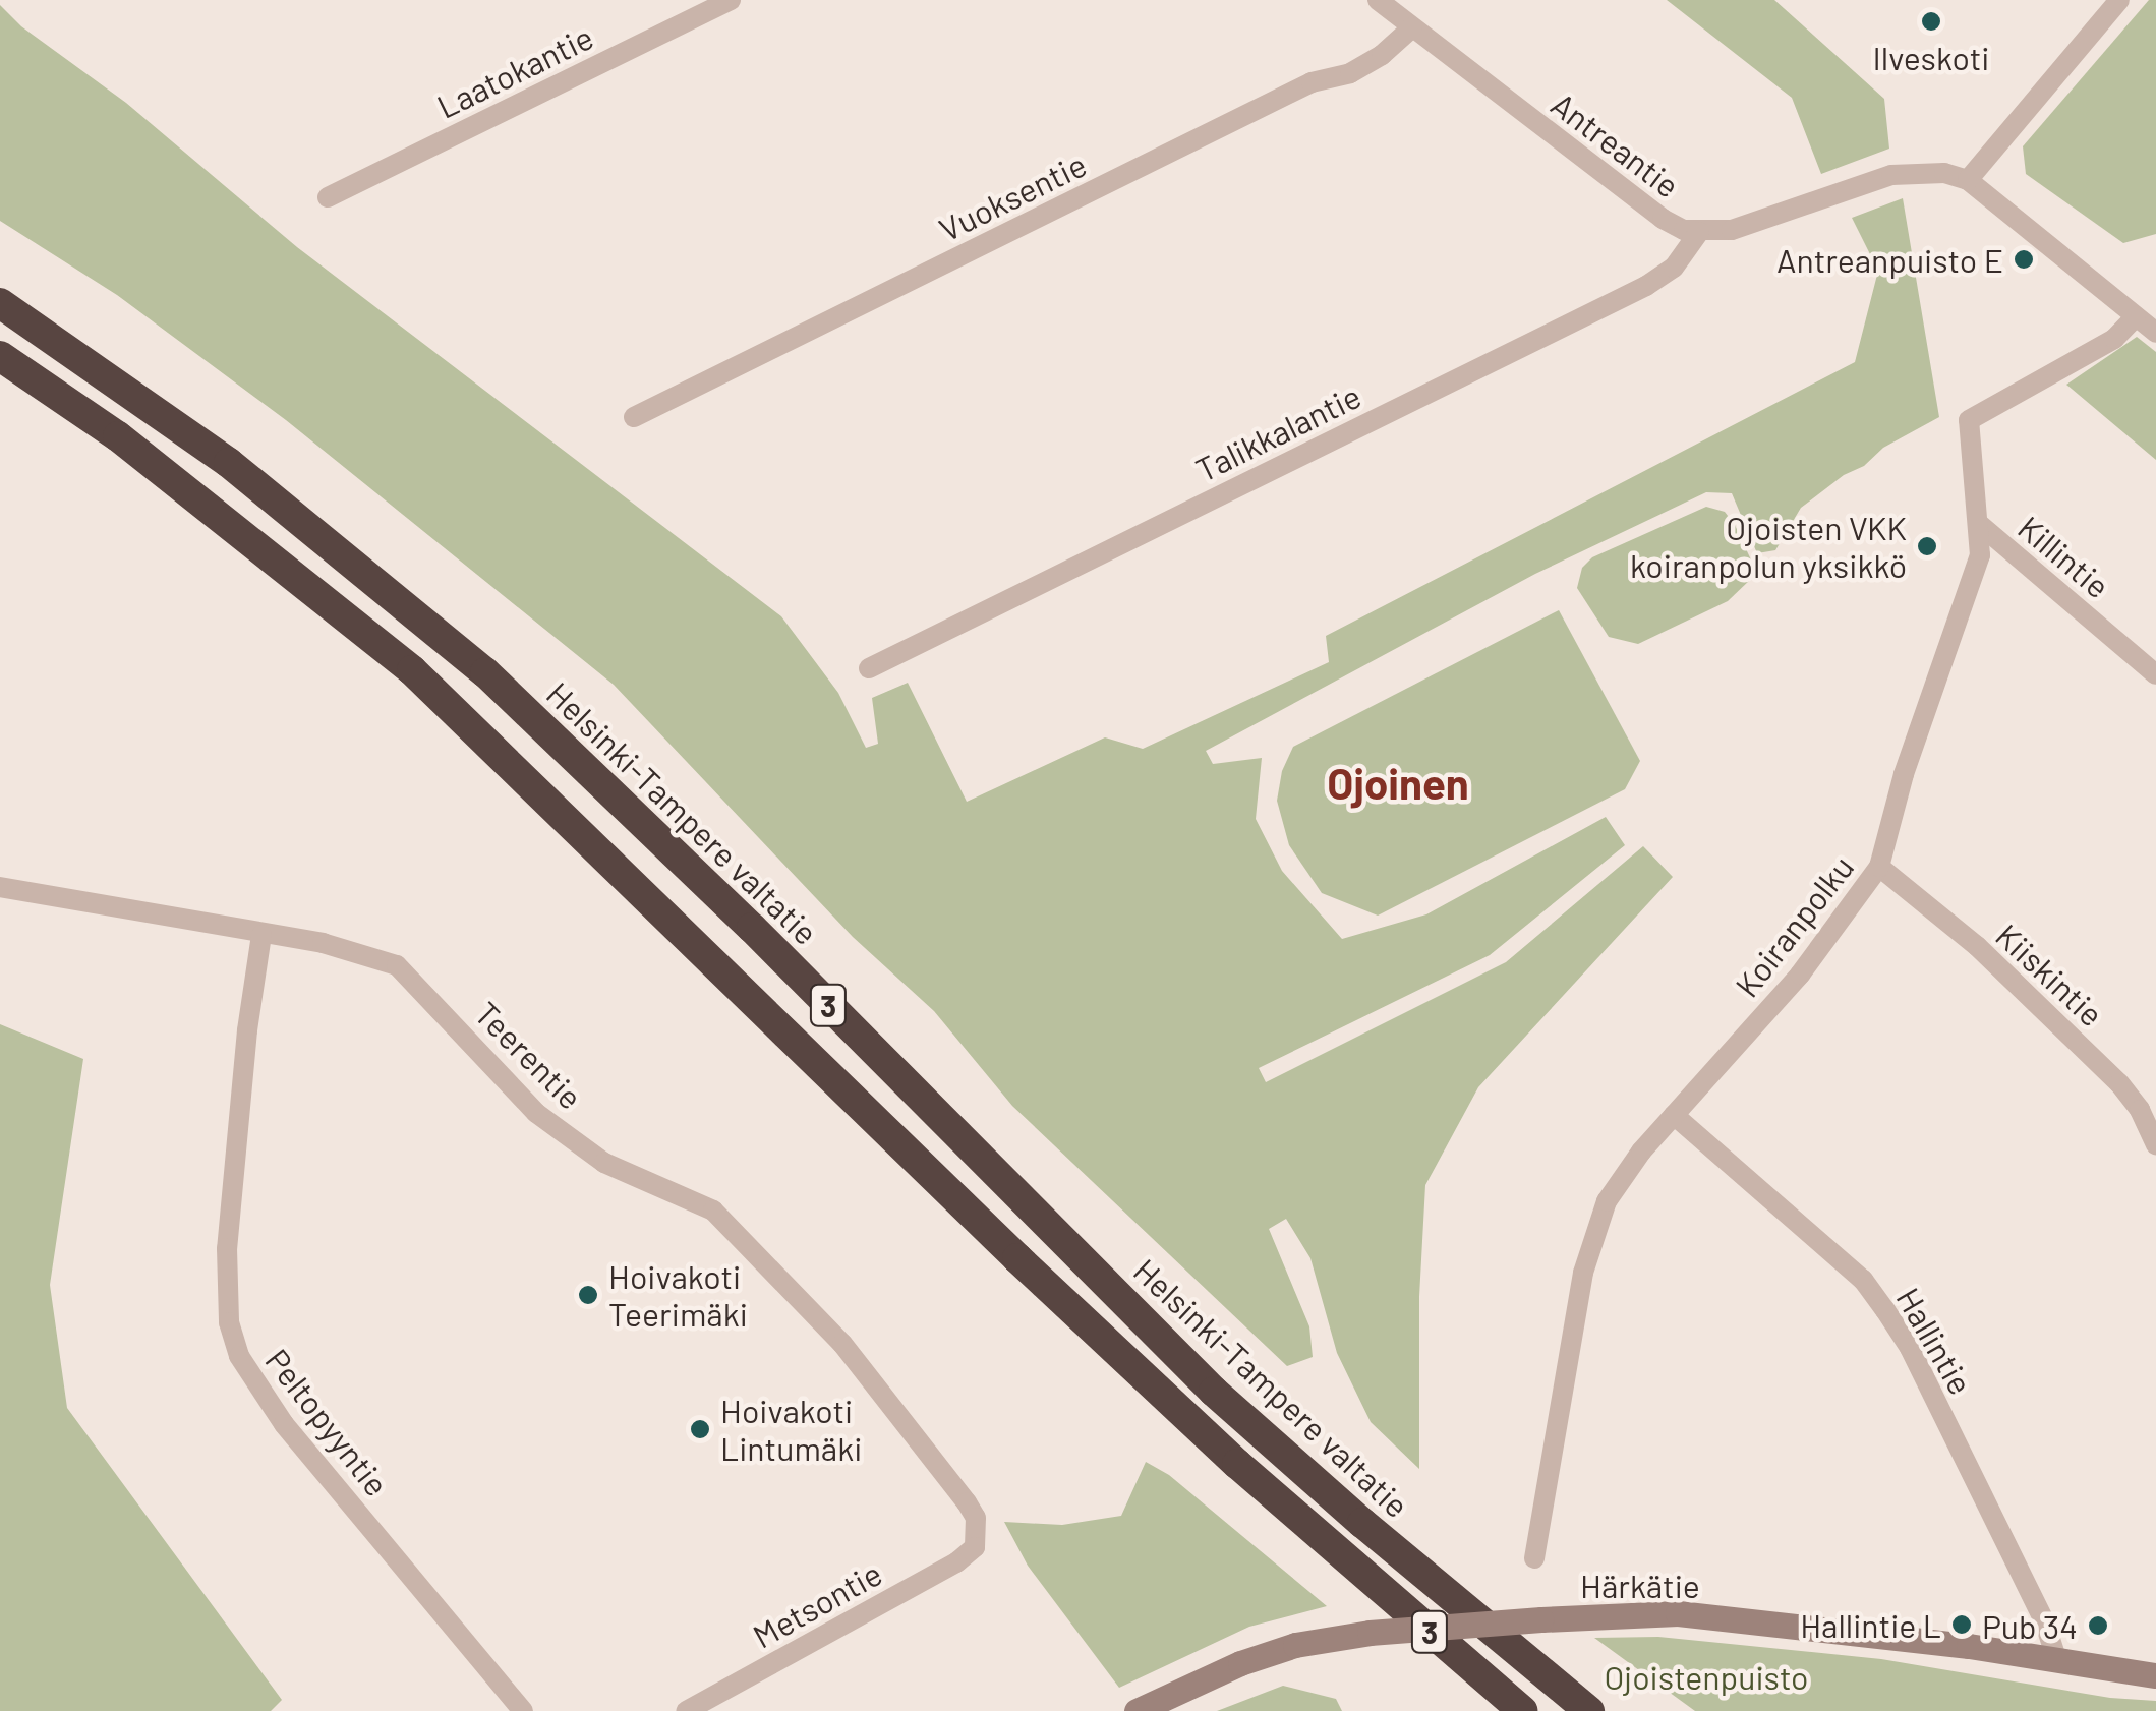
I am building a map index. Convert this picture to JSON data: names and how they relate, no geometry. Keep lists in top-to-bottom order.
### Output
{
  "streets": {
    "highway": ["Helsinki-Tampere valtatie", "3"],
    "main road": ["Härkätie"],
    "street": [
      "Laatokantie",
      "Antreantie",
      "Vuoksentie",
      "Talikkalantie",
      "Killintie",
      "Koiranpolku",
      "Kiiskintie",
      "Teerentie",
      "Hallintie",
      "Peltopyyntie",
      "Metsontie"
    ]
  },
  "crossings": [
    ["Antreantie", "Vuoksentie"],
    ["Antreantie", "Talikkalantie"],
    ["Killintie", "Koiranpolku"],
    ["Koiranpolku", "Kiiskintie"],
    ["Koiranpolku", "Hallintie"],
    ["Teerentie", "Peltopyyntie"],
    ["Teerentie", "Metsontie"],
    ["Hallintie", "Härkätie"]
  ],
  "districts": ["Ojoinen"],
  "parks": ["Ojoistenpuisto"],
  "places": [
    "Ilveskoti",
    "Antreanpuisto E",
    "Ojoisten VKK koiranpolun yksikkö",
    "Hoivakoti Teerimäki",
    "Hoivakoti Lintumäki",
    "Hallintie L",
    "Pub 34"
  ]
}
